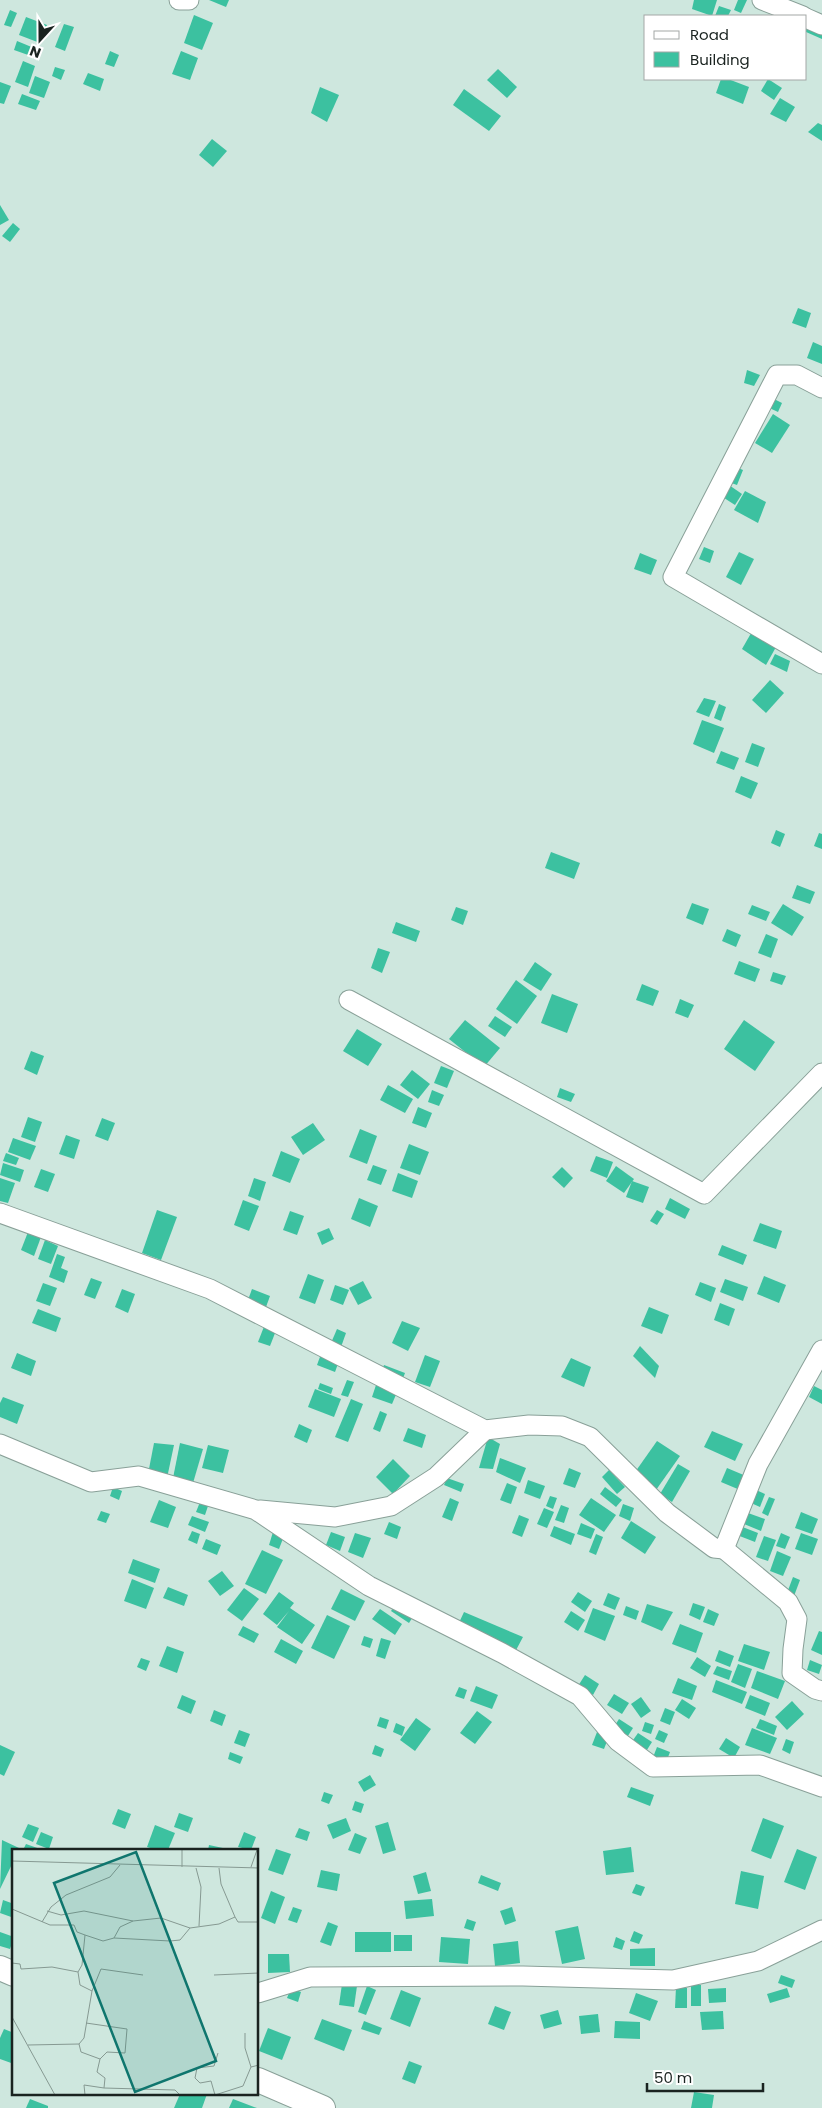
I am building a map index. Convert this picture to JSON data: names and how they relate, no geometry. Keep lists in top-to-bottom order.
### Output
{
  "legend": ["Road", "Building"],
  "scale_bar": "50 m",
  "north": "bottom"
}
